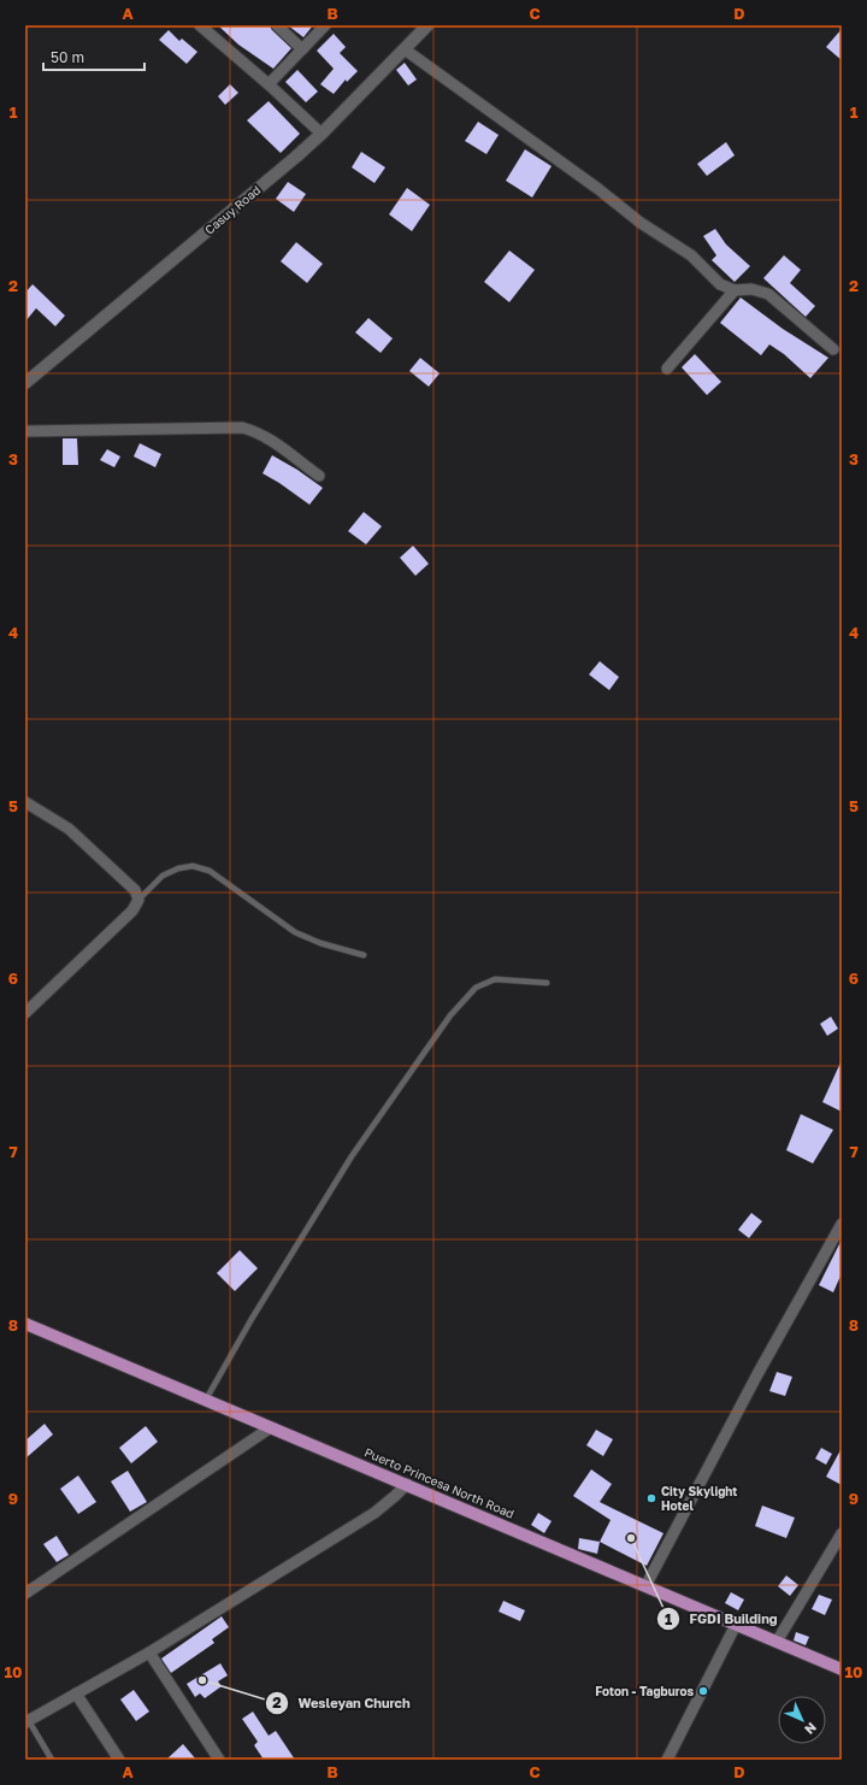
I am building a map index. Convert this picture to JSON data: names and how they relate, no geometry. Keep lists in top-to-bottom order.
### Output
{
  "streets": {
    "main road": ["Puerto Princesa North Road"],
    "street": ["Casuy Road"]
  },
  "places": [
    "City Skylight Hotel",
    "FGDI Building",
    "Wesleyan Church",
    "Foton - Tagburos"
  ],
  "scale_bar": "50 m",
  "north": "bottom right",
  "grid": {
    "columns": [
      "A",
      "B",
      "C",
      "D"
    ],
    "rows": [
      "1",
      "2",
      "3",
      "4",
      "5",
      "6",
      "7",
      "8",
      "9",
      "10"
    ]
  }
}
